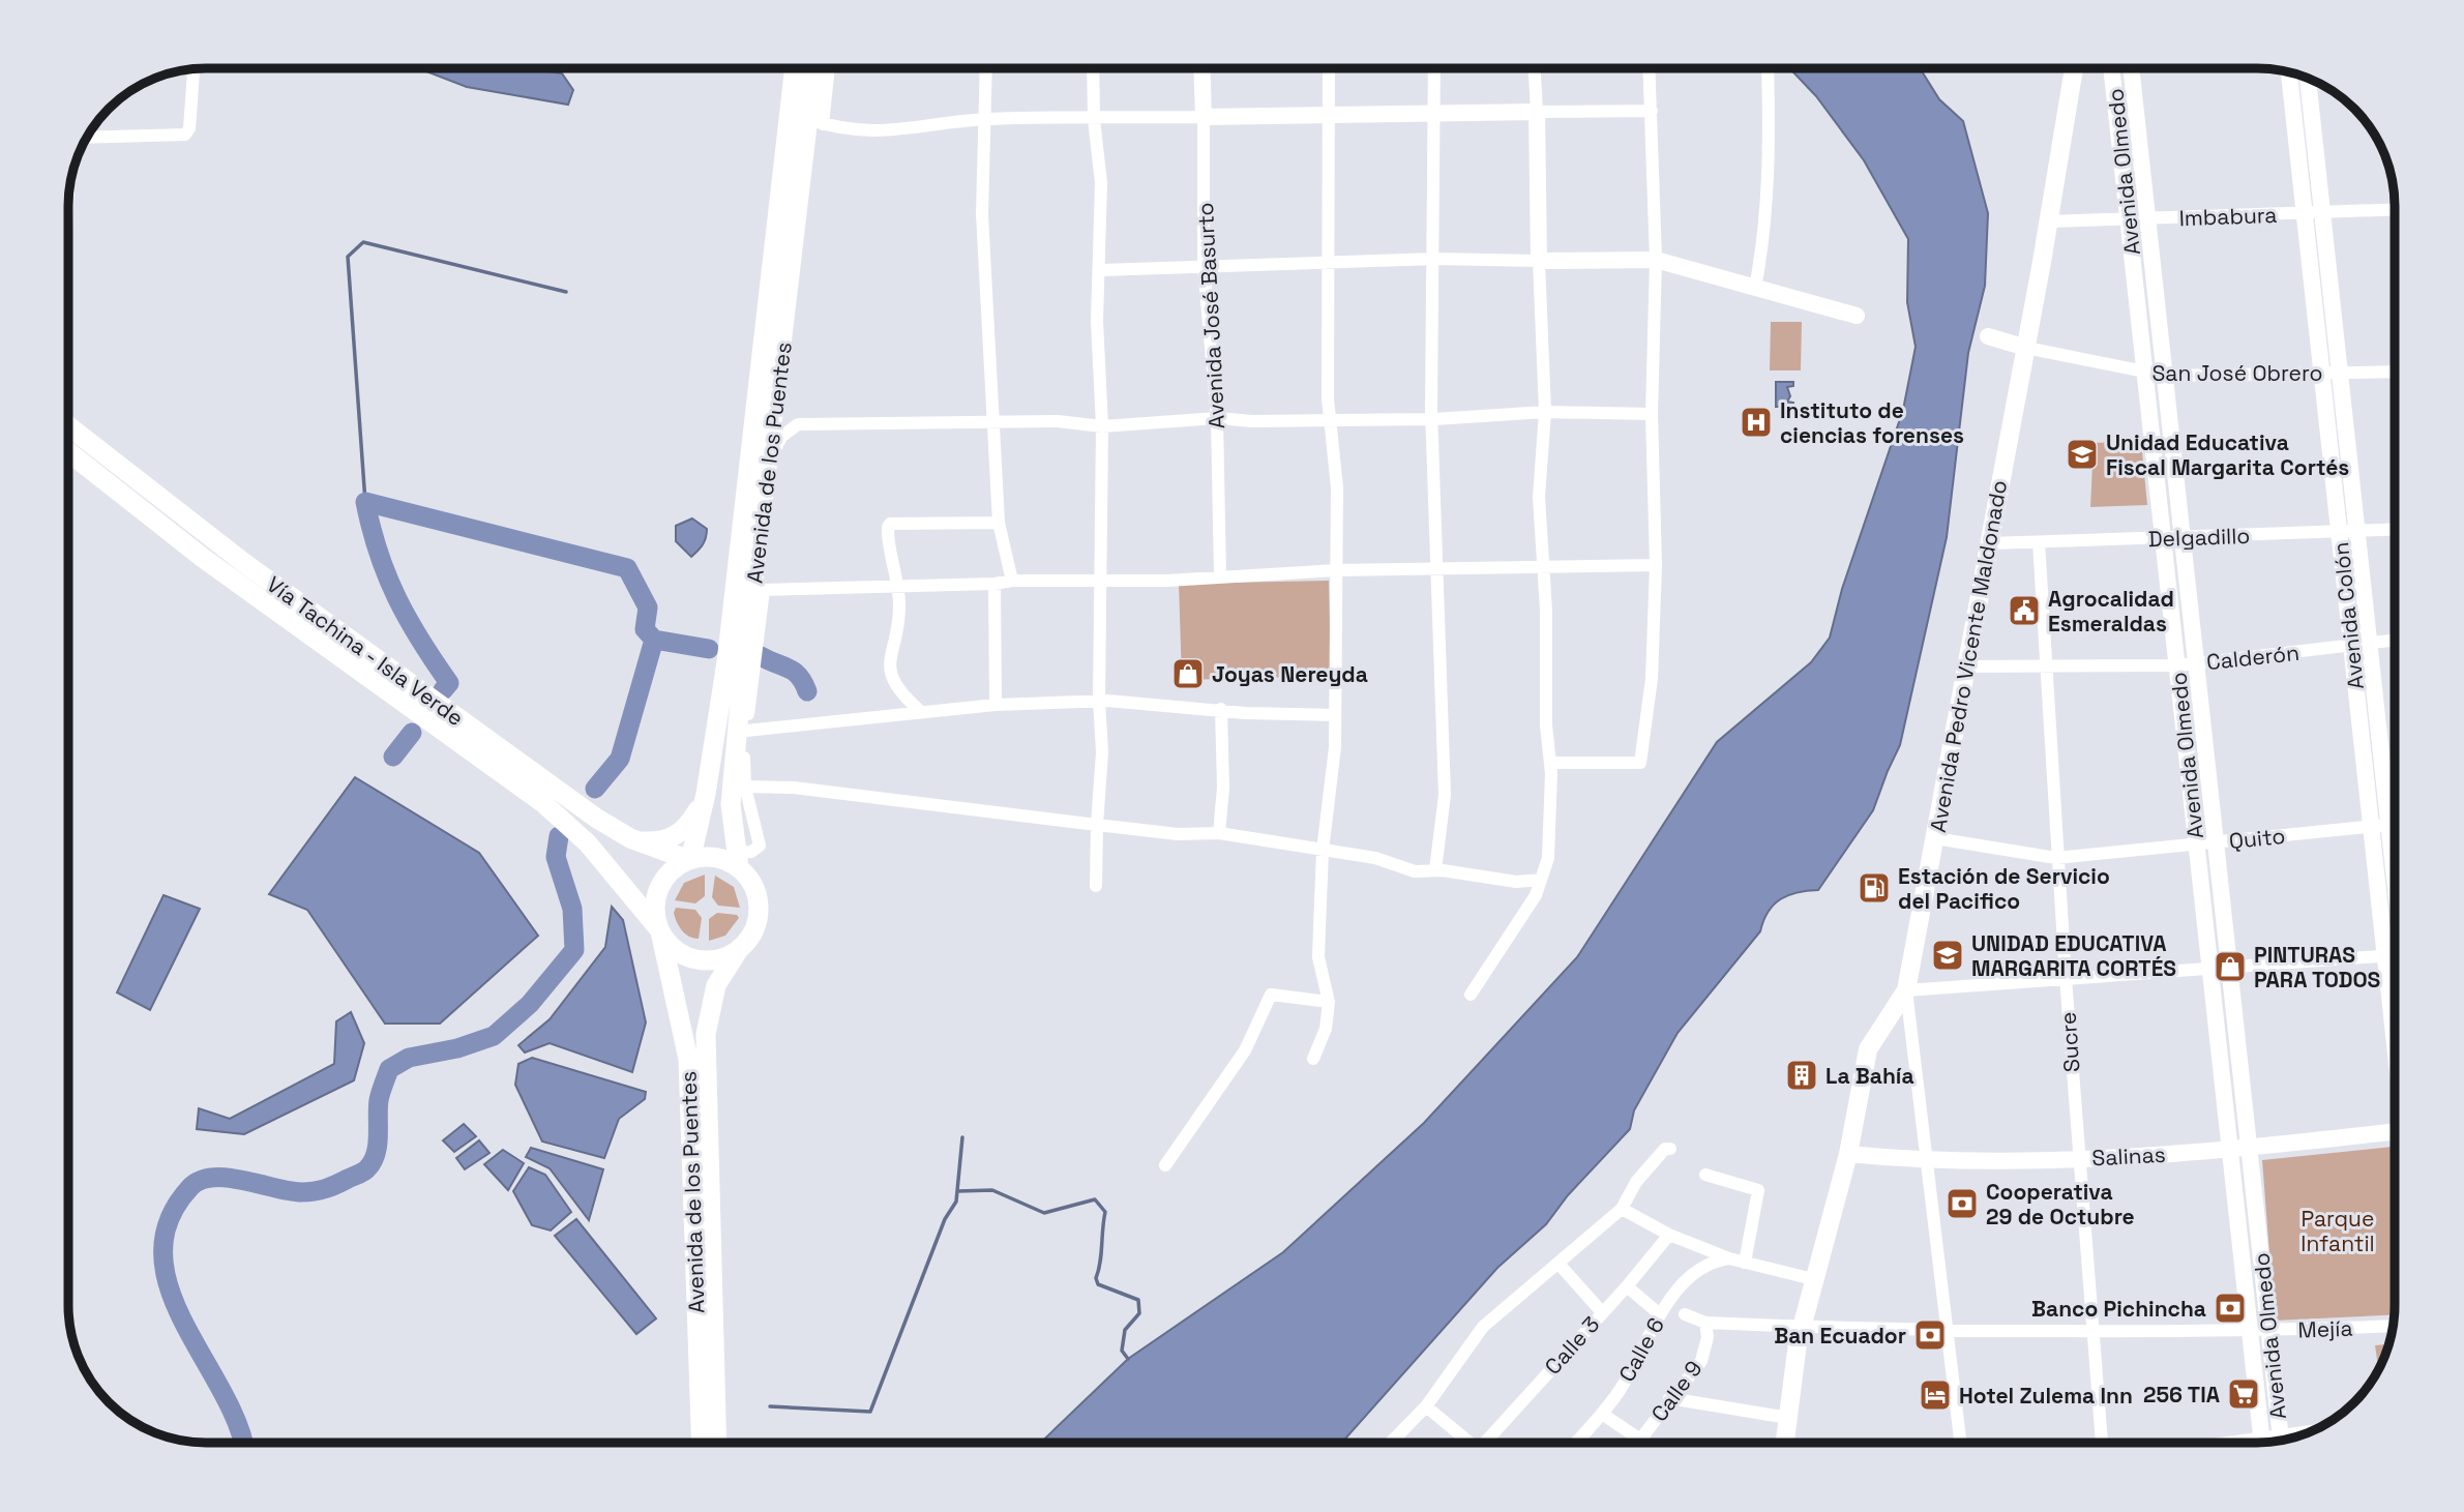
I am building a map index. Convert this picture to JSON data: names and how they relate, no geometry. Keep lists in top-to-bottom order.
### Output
{
  "streets": {
    "main road": ["Avenida de los Puentes", "Vía Tachina - Isla Verde", "Avenida Pedro Vicente Maldonado"],
    "street": [
      "Avenida Olmedo",
      "Imbabura",
      "Avenida José Basurto",
      "San José Obrero",
      "Delgadillo",
      "Avenida Colón",
      "Calderón",
      "Quito",
      "Sucre",
      "Salinas",
      "Mejía",
      "Calle 3",
      "Calle 6",
      "Calle 9"
    ]
  },
  "crossings": [
    ["Avenida Olmedo", "Imbabura"],
    ["Avenida Olmedo", "San José Obrero"],
    ["Avenida Olmedo", "Delgadillo"],
    ["Avenida Olmedo", "Calderón"],
    ["Avenida Olmedo", "Quito"],
    ["Avenida Olmedo", "Salinas"],
    ["Avenida Olmedo", "Mejía"],
    ["Imbabura", "Avenida Colón"],
    ["Imbabura", "Avenida Pedro Vicente Maldonado"],
    ["San José Obrero", "Avenida Colón"],
    ["San José Obrero", "Avenida Pedro Vicente Maldonado"],
    ["Avenida de los Puentes", "Vía Tachina - Isla Verde"],
    ["Delgadillo", "Avenida Colón"],
    ["Delgadillo", "Avenida Pedro Vicente Maldonado"],
    ["Delgadillo", "Sucre"],
    ["Avenida Colón", "Calderón"],
    ["Avenida Colón", "Quito"],
    ["Avenida Pedro Vicente Maldonado", "Calderón"],
    ["Avenida Pedro Vicente Maldonado", "Quito"],
    ["Avenida Pedro Vicente Maldonado", "Salinas"],
    ["Avenida Pedro Vicente Maldonado", "Mejía"],
    ["Calderón", "Sucre"],
    ["Quito", "Sucre"],
    ["Sucre", "Salinas"],
    ["Sucre", "Mejía"],
    ["Mejía", "Calle 9"]
  ],
  "parks": ["Parque Infantil"],
  "places": {
    "hospital": ["Instituto de ciencias forenses"],
    "school or university": ["Unidad Educativa Fiscal Margarita Cortés", "UNIDAD EDUCATIVA MARGARITA CORTÉS"],
    "public building": ["Agrocalidad Esmeraldas"],
    "shop": ["Joyas Nereyda", "PINTURAS PARA TODOS"],
    "fuel station": ["Estación de Servicio del Pacifico"],
    "building": ["La Bahía"],
    "bank": ["Cooperativa 29 de Octubre", "Banco Pichincha", "Ban Ecuador"],
    "supermarket": ["256 TIA"],
    "hotel": ["Hotel Zulema Inn"]
  }
}
